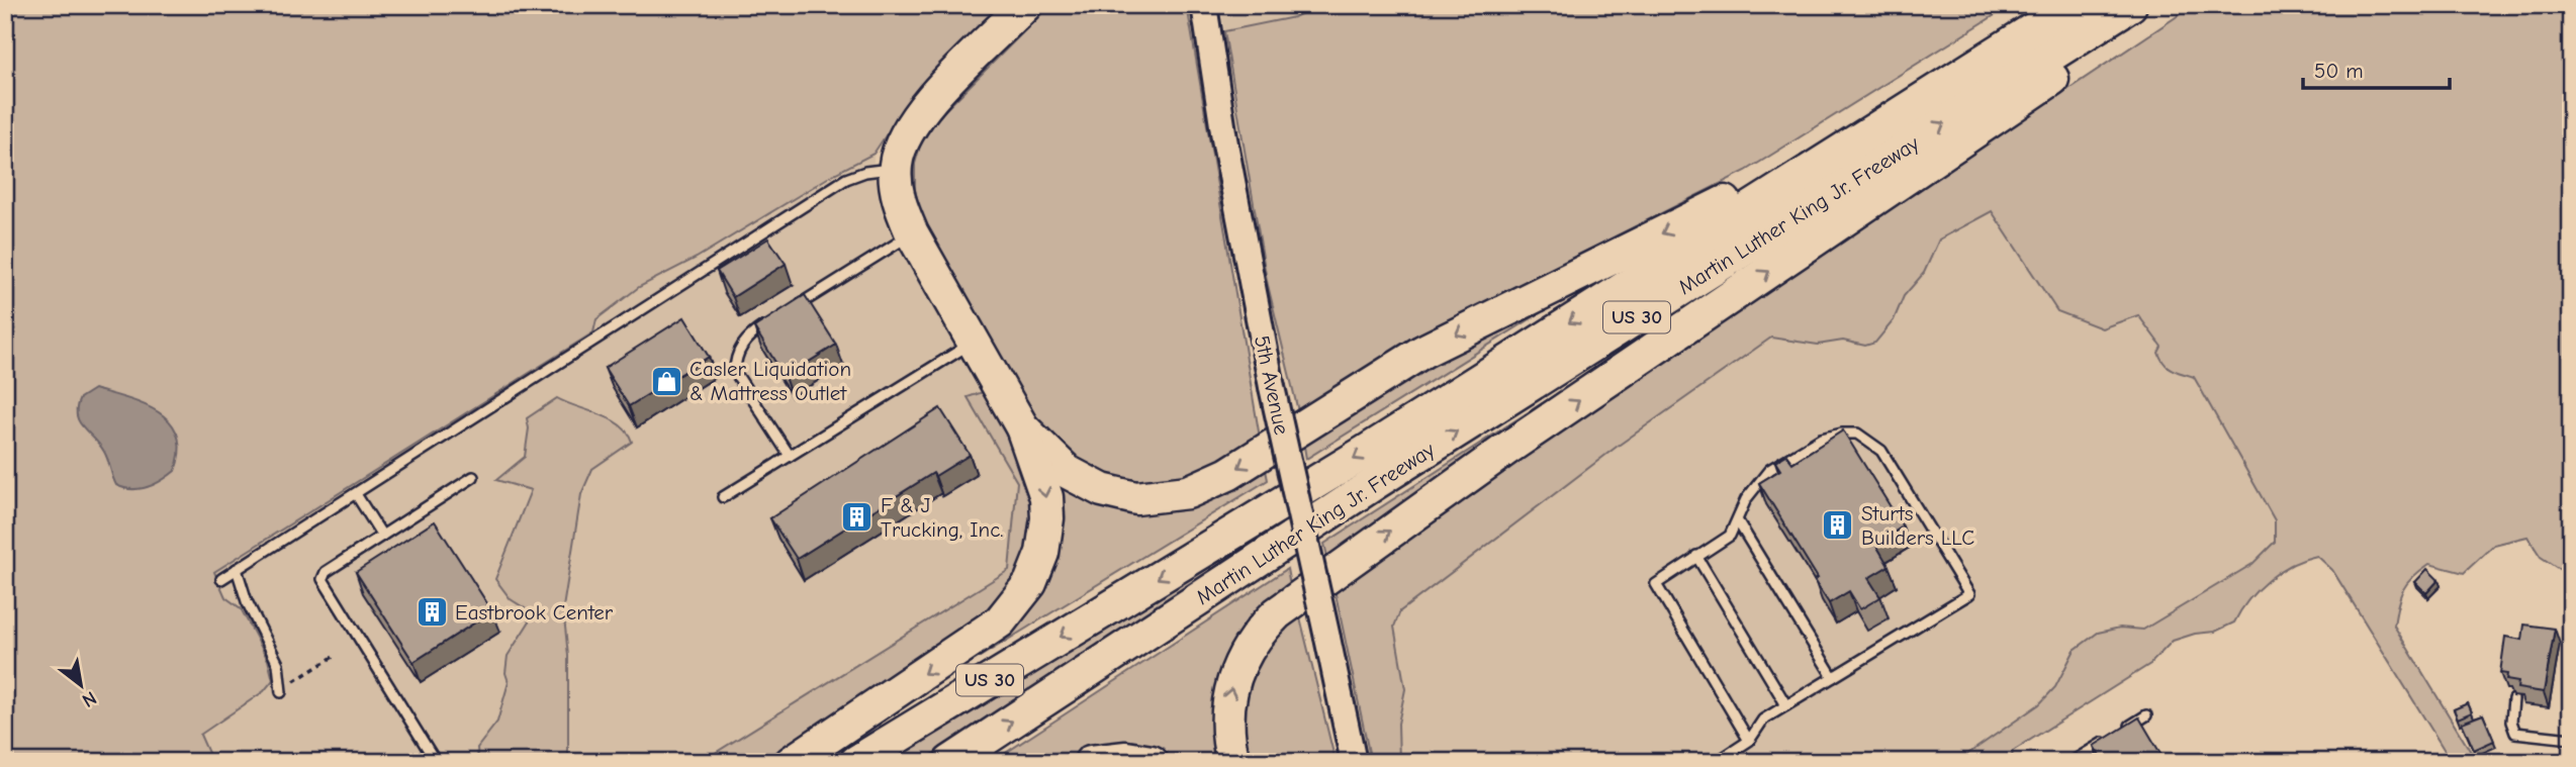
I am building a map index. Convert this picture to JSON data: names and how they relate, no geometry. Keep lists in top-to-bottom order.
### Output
{
  "streets": {
    "highway": ["Martin Luther King Jr. Freeway", "US 30"],
    "street": ["5th Avenue"]
  },
  "places": {
    "shop": ["Casler Liquidation & Mattress Outlet"],
    "building": ["F & J Trucking, Inc.", "Sturts Builders LLC", "Eastbrook Center"]
  },
  "scale_bar": "50 m",
  "north": "bottom right"
}
